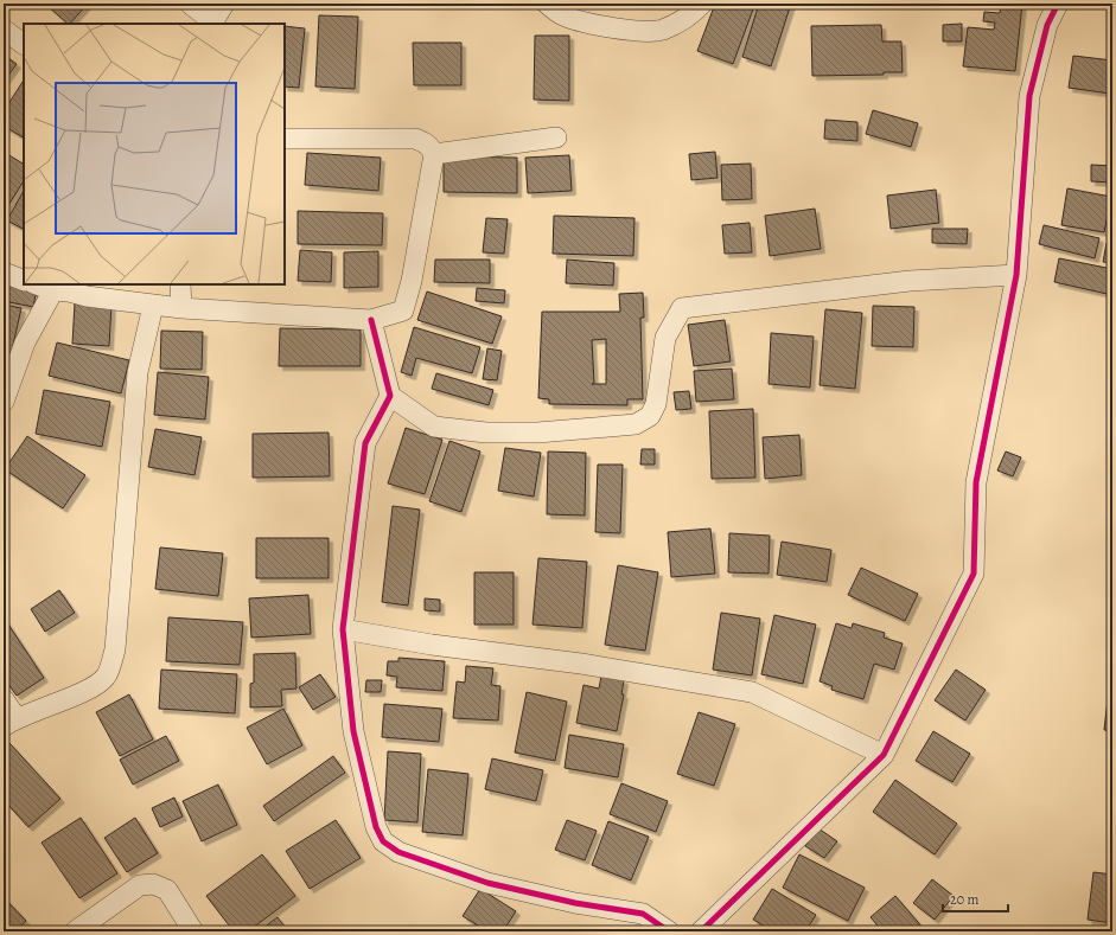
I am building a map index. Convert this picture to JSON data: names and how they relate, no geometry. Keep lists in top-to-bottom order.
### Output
{
  "scale_bar": "20 m"
}
